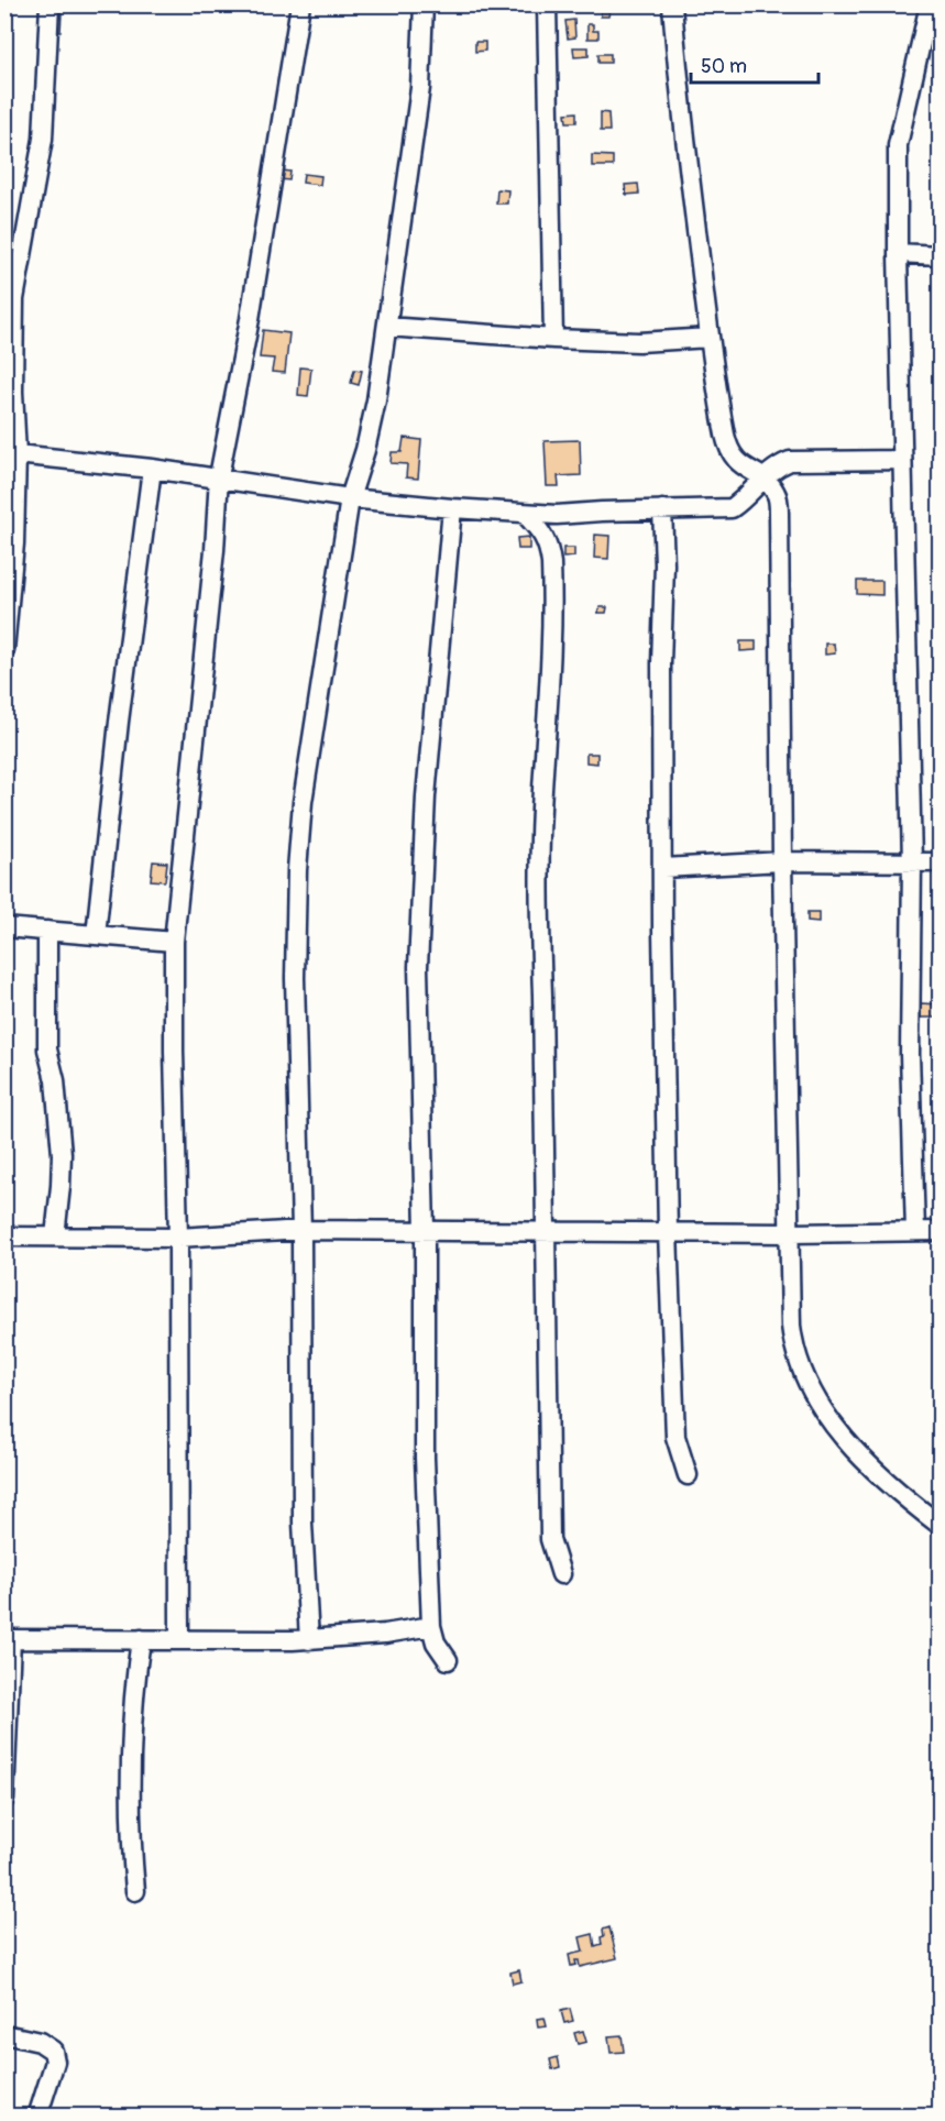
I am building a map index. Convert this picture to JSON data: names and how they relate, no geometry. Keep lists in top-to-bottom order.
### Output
{
  "scale_bar": "50 m"
}
